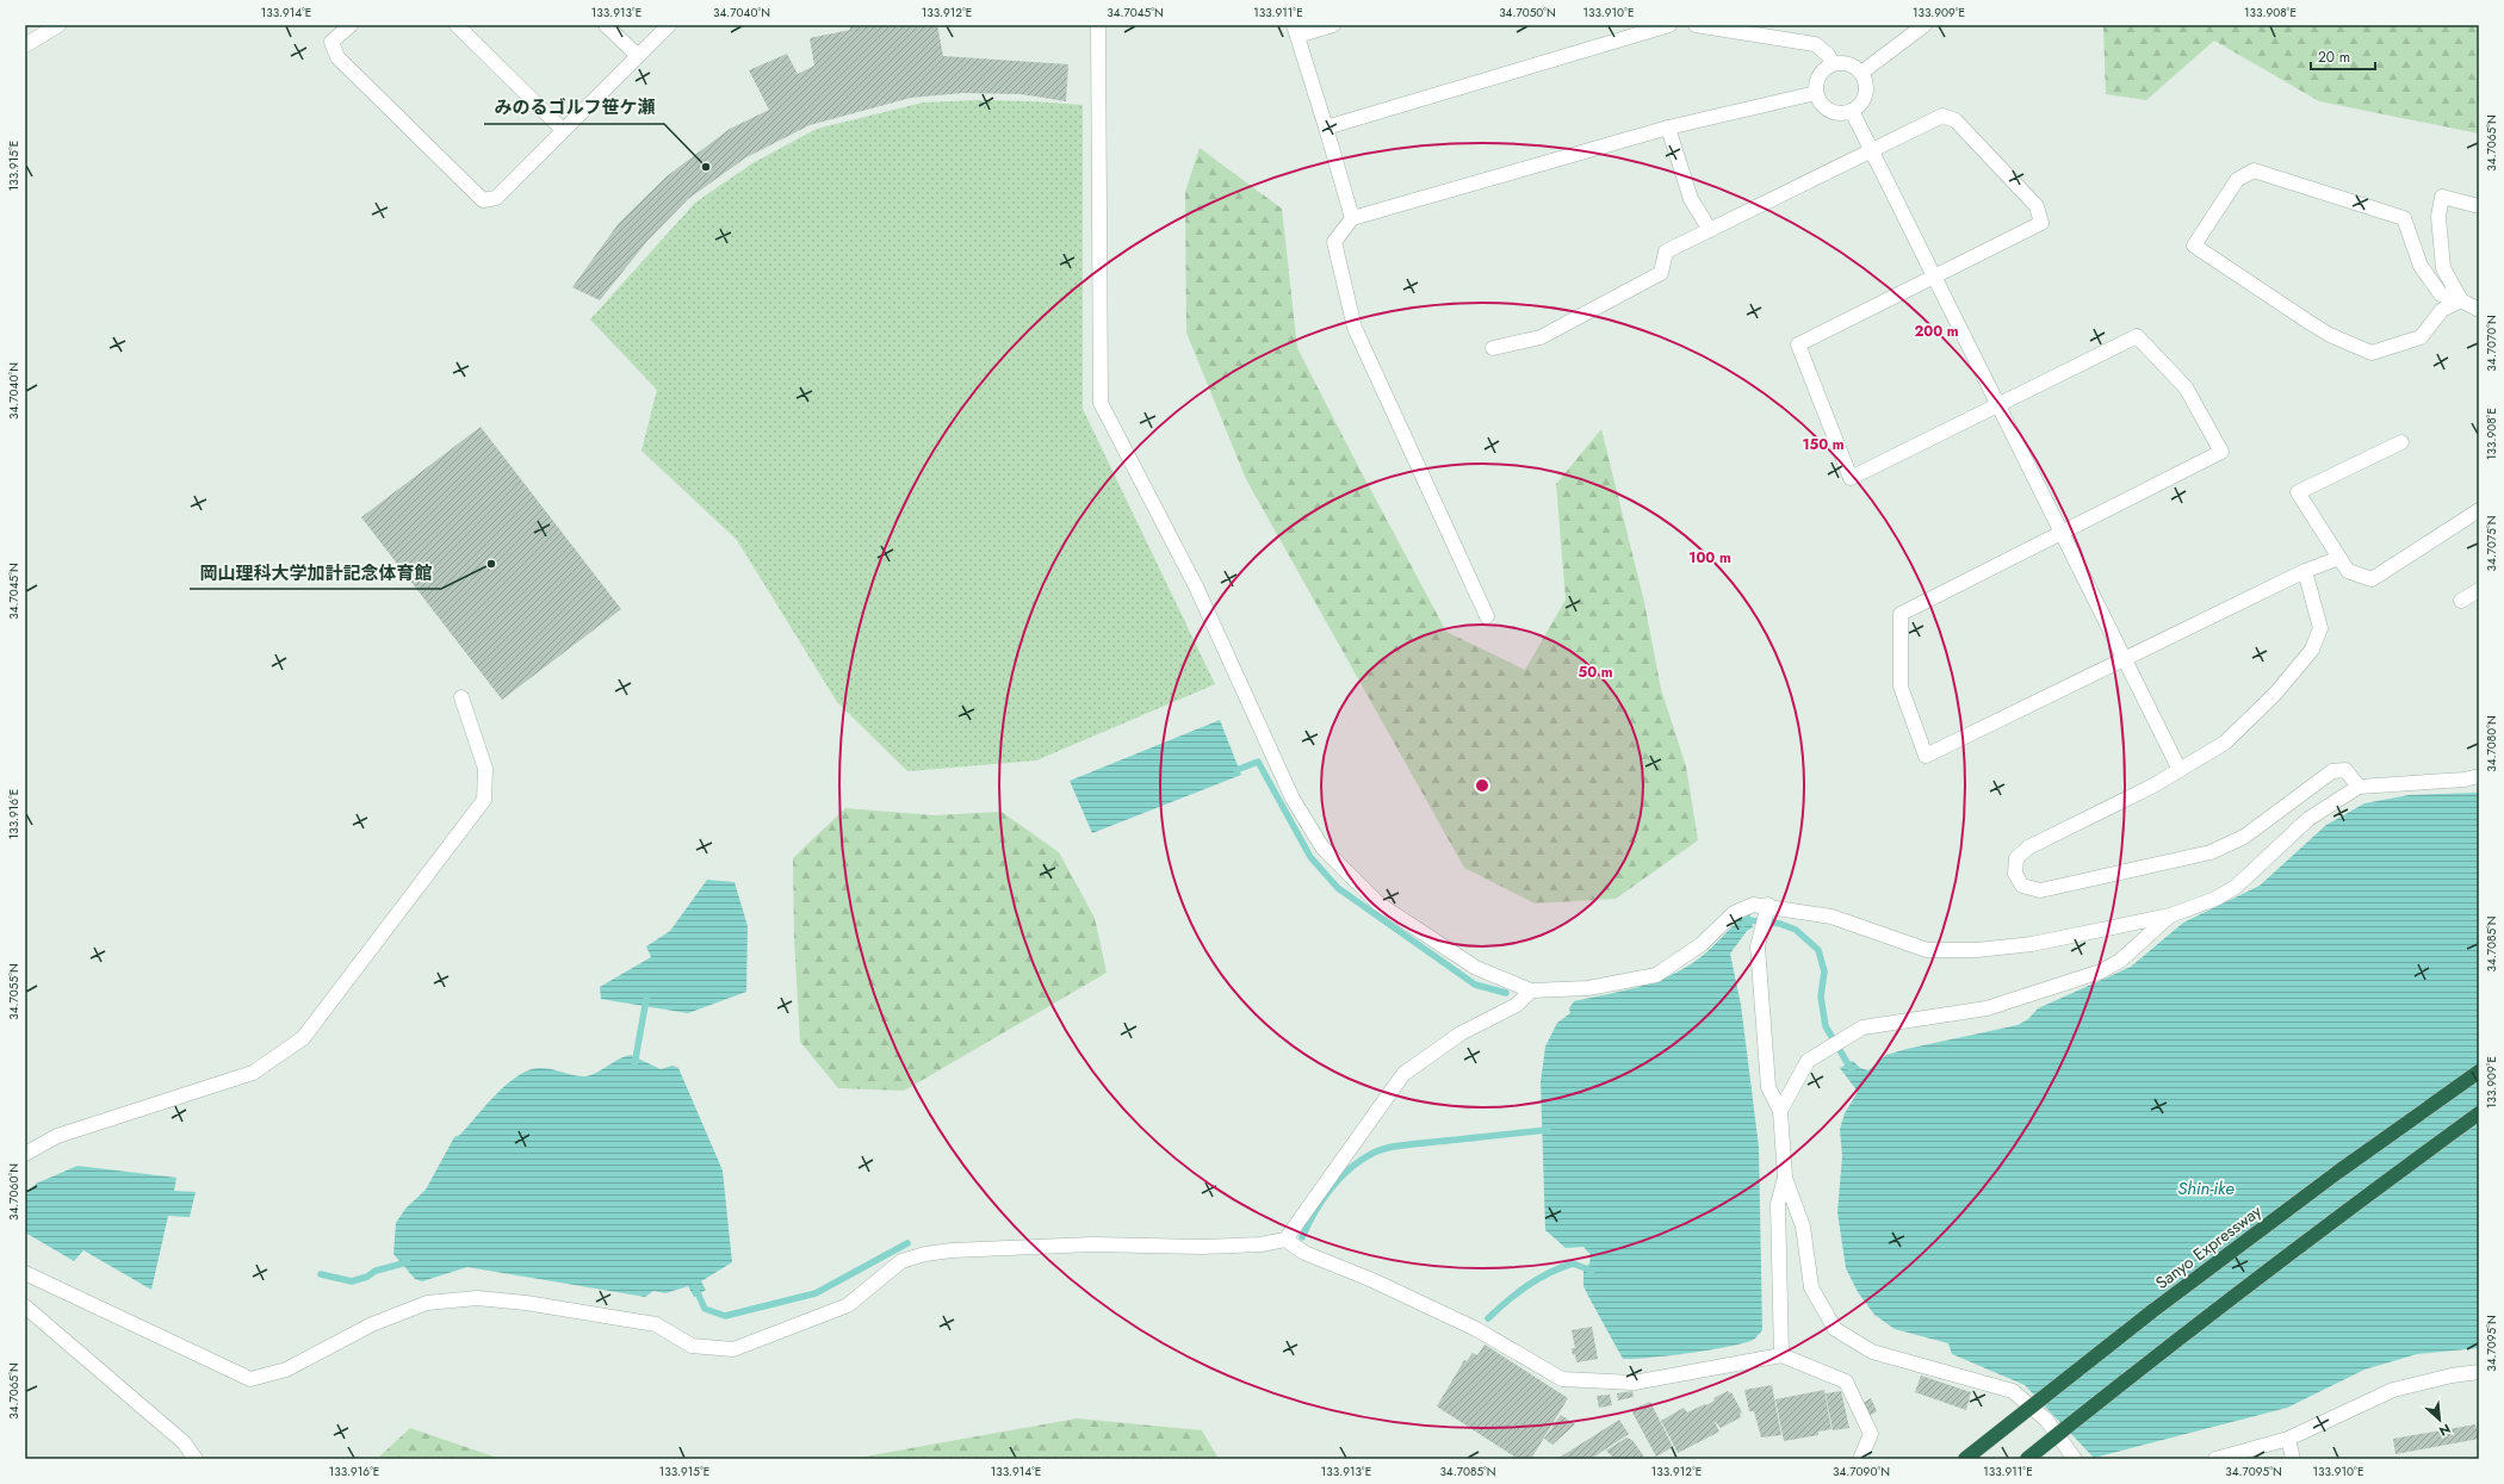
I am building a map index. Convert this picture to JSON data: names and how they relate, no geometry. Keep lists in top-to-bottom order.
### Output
{
  "streets": {
    "highway": ["Sanyo Expressway"]
  },
  "water": ["Shin-ike"],
  "places": ["みのるゴルフ笹ケ瀬", "岡山理科大学加計記念体育館"],
  "scale_bar": "20 m",
  "north": "bottom right",
  "coordinates": [
    "133.914°E",
    "133.913°E",
    "34.7040°N",
    "133.912°E",
    "34.7045°N",
    "133.911°E",
    "34.7050°N",
    "133.910°E",
    "133.909°E",
    "133.908°E",
    "34.7065°N",
    "133.915°E",
    "34.7070°N",
    "34.7075°N",
    "34.7080°N",
    "133.916°E",
    "34.7085°N",
    "34.7055°N",
    "34.7060°N",
    "34.7095°N",
    "34.7090°N"
  ],
  "rings": [
    "200 m",
    "150 m",
    "100 m",
    "50 m"
  ]
}
